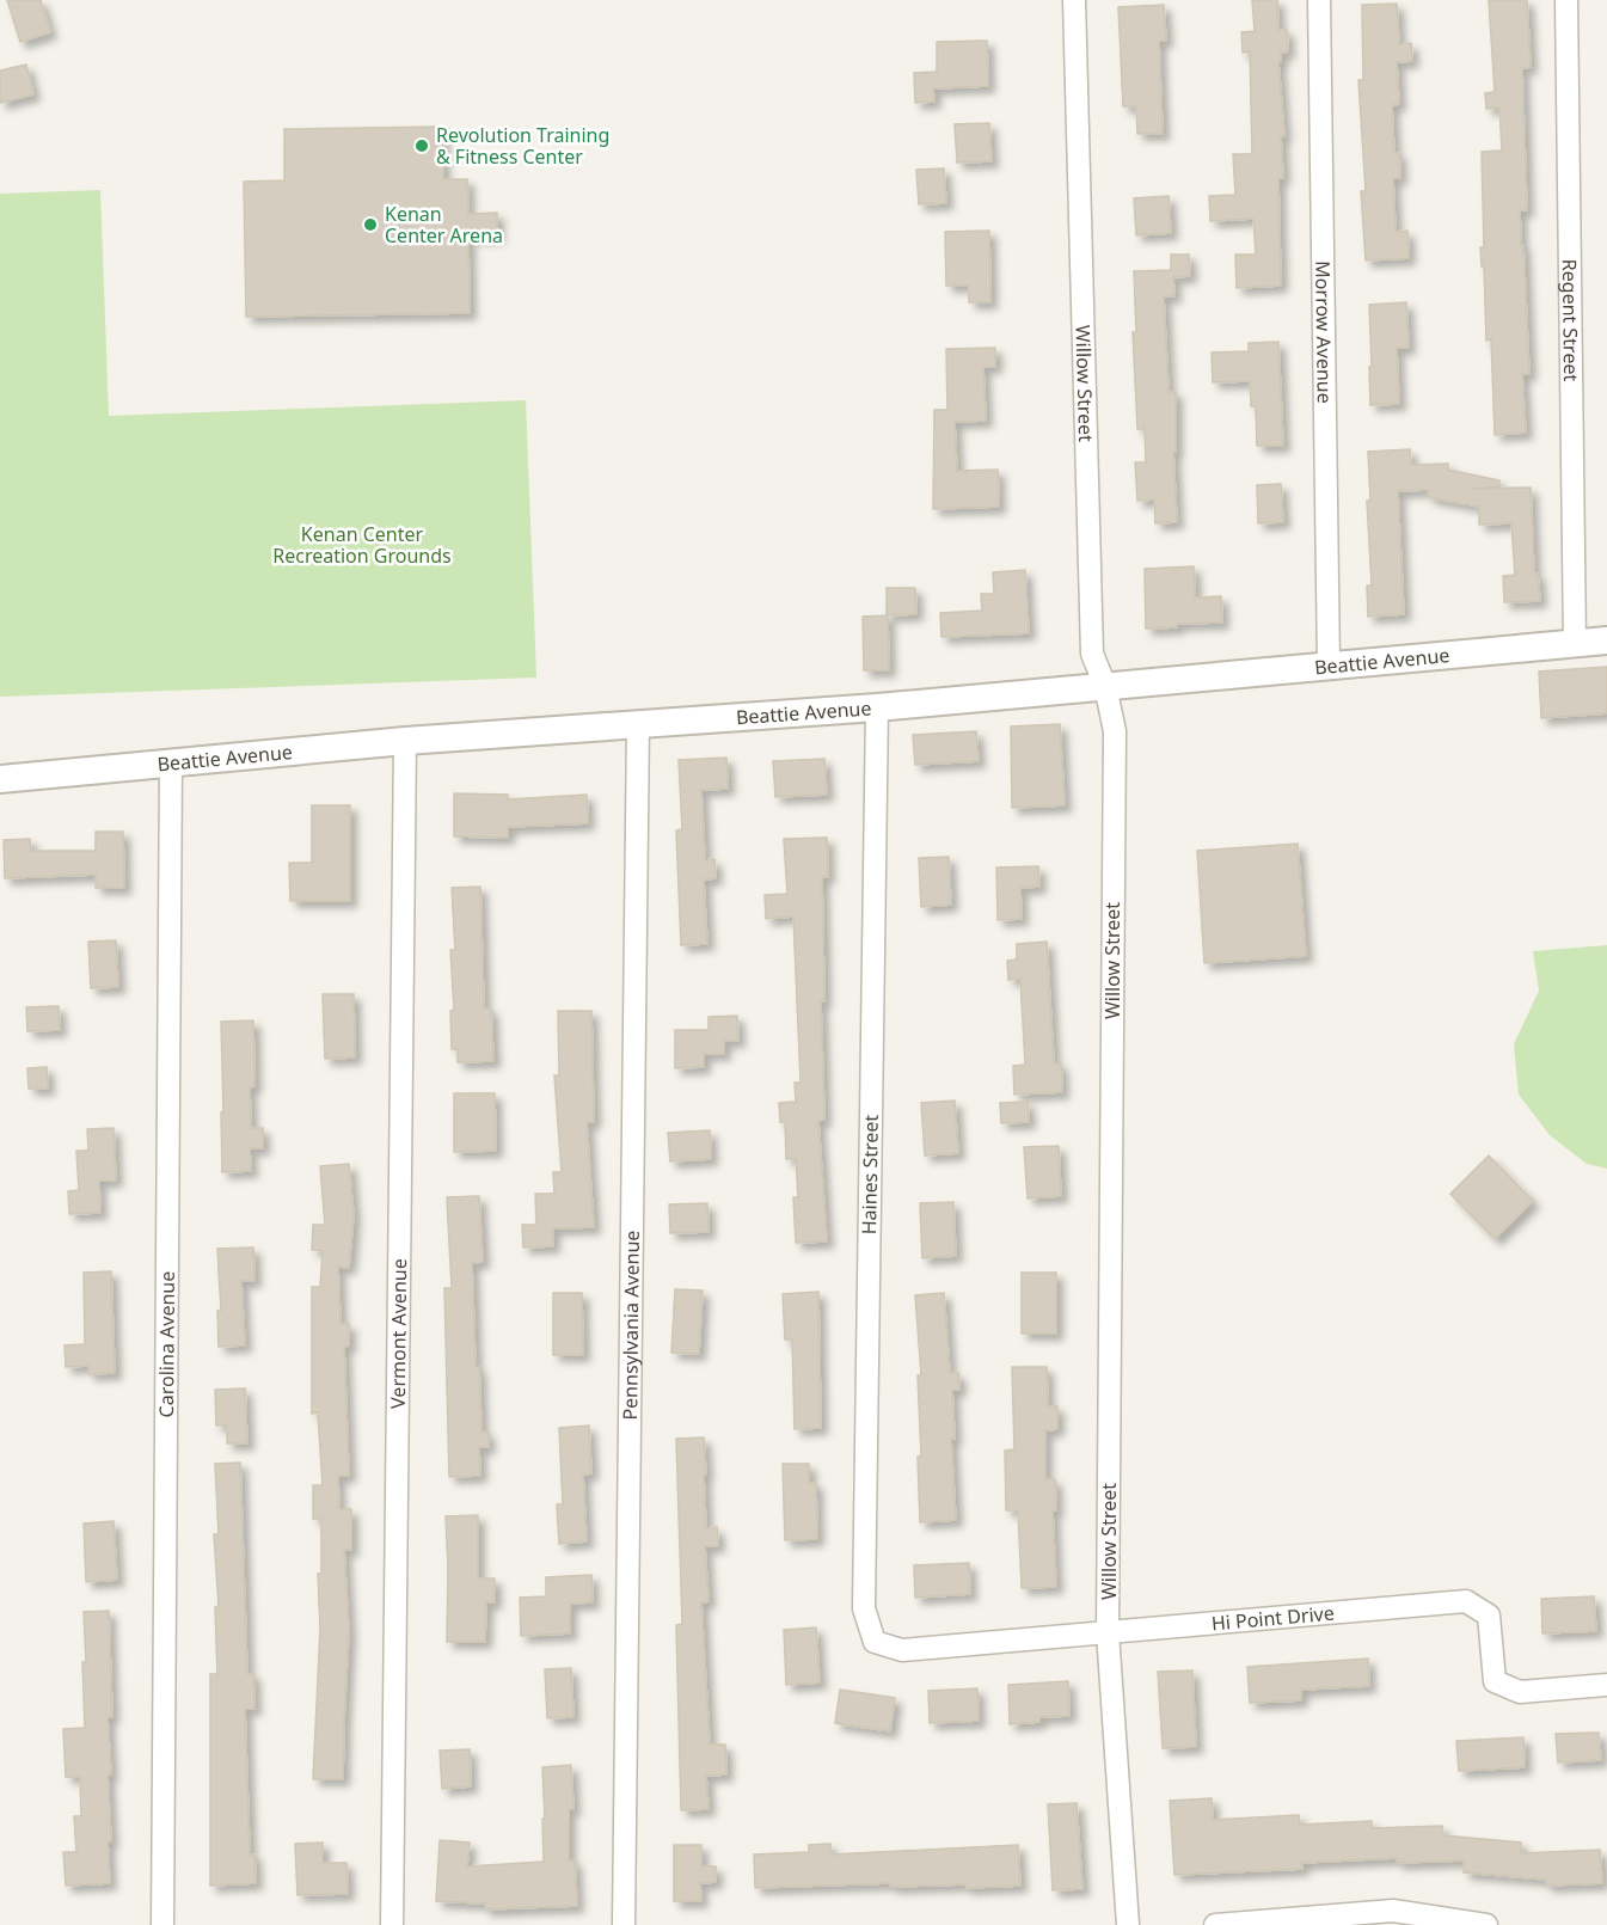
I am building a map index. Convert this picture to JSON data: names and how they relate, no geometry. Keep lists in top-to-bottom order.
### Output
{
  "streets": {
    "street": [
      "Regent Street",
      "Morrow Avenue",
      "Willow Street",
      "Beattie Avenue",
      "Haines Street",
      "Pennsylvania Avenue",
      "Vermont Avenue",
      "Carolina Avenue",
      "Hi Point Drive"
    ]
  },
  "crossings": [
    ["Regent Street", "Beattie Avenue"],
    ["Morrow Avenue", "Beattie Avenue"],
    ["Willow Street", "Beattie Avenue"],
    ["Willow Street", "Hi Point Drive"],
    ["Beattie Avenue", "Haines Street"],
    ["Beattie Avenue", "Pennsylvania Avenue"],
    ["Beattie Avenue", "Vermont Avenue"],
    ["Beattie Avenue", "Carolina Avenue"],
    ["Haines Street", "Hi Point Drive"]
  ],
  "parks": ["Kenan Center Recreation Grounds"],
  "places": ["Revolution Training & Fitness Center", "Kenan Center Arena"]
}
